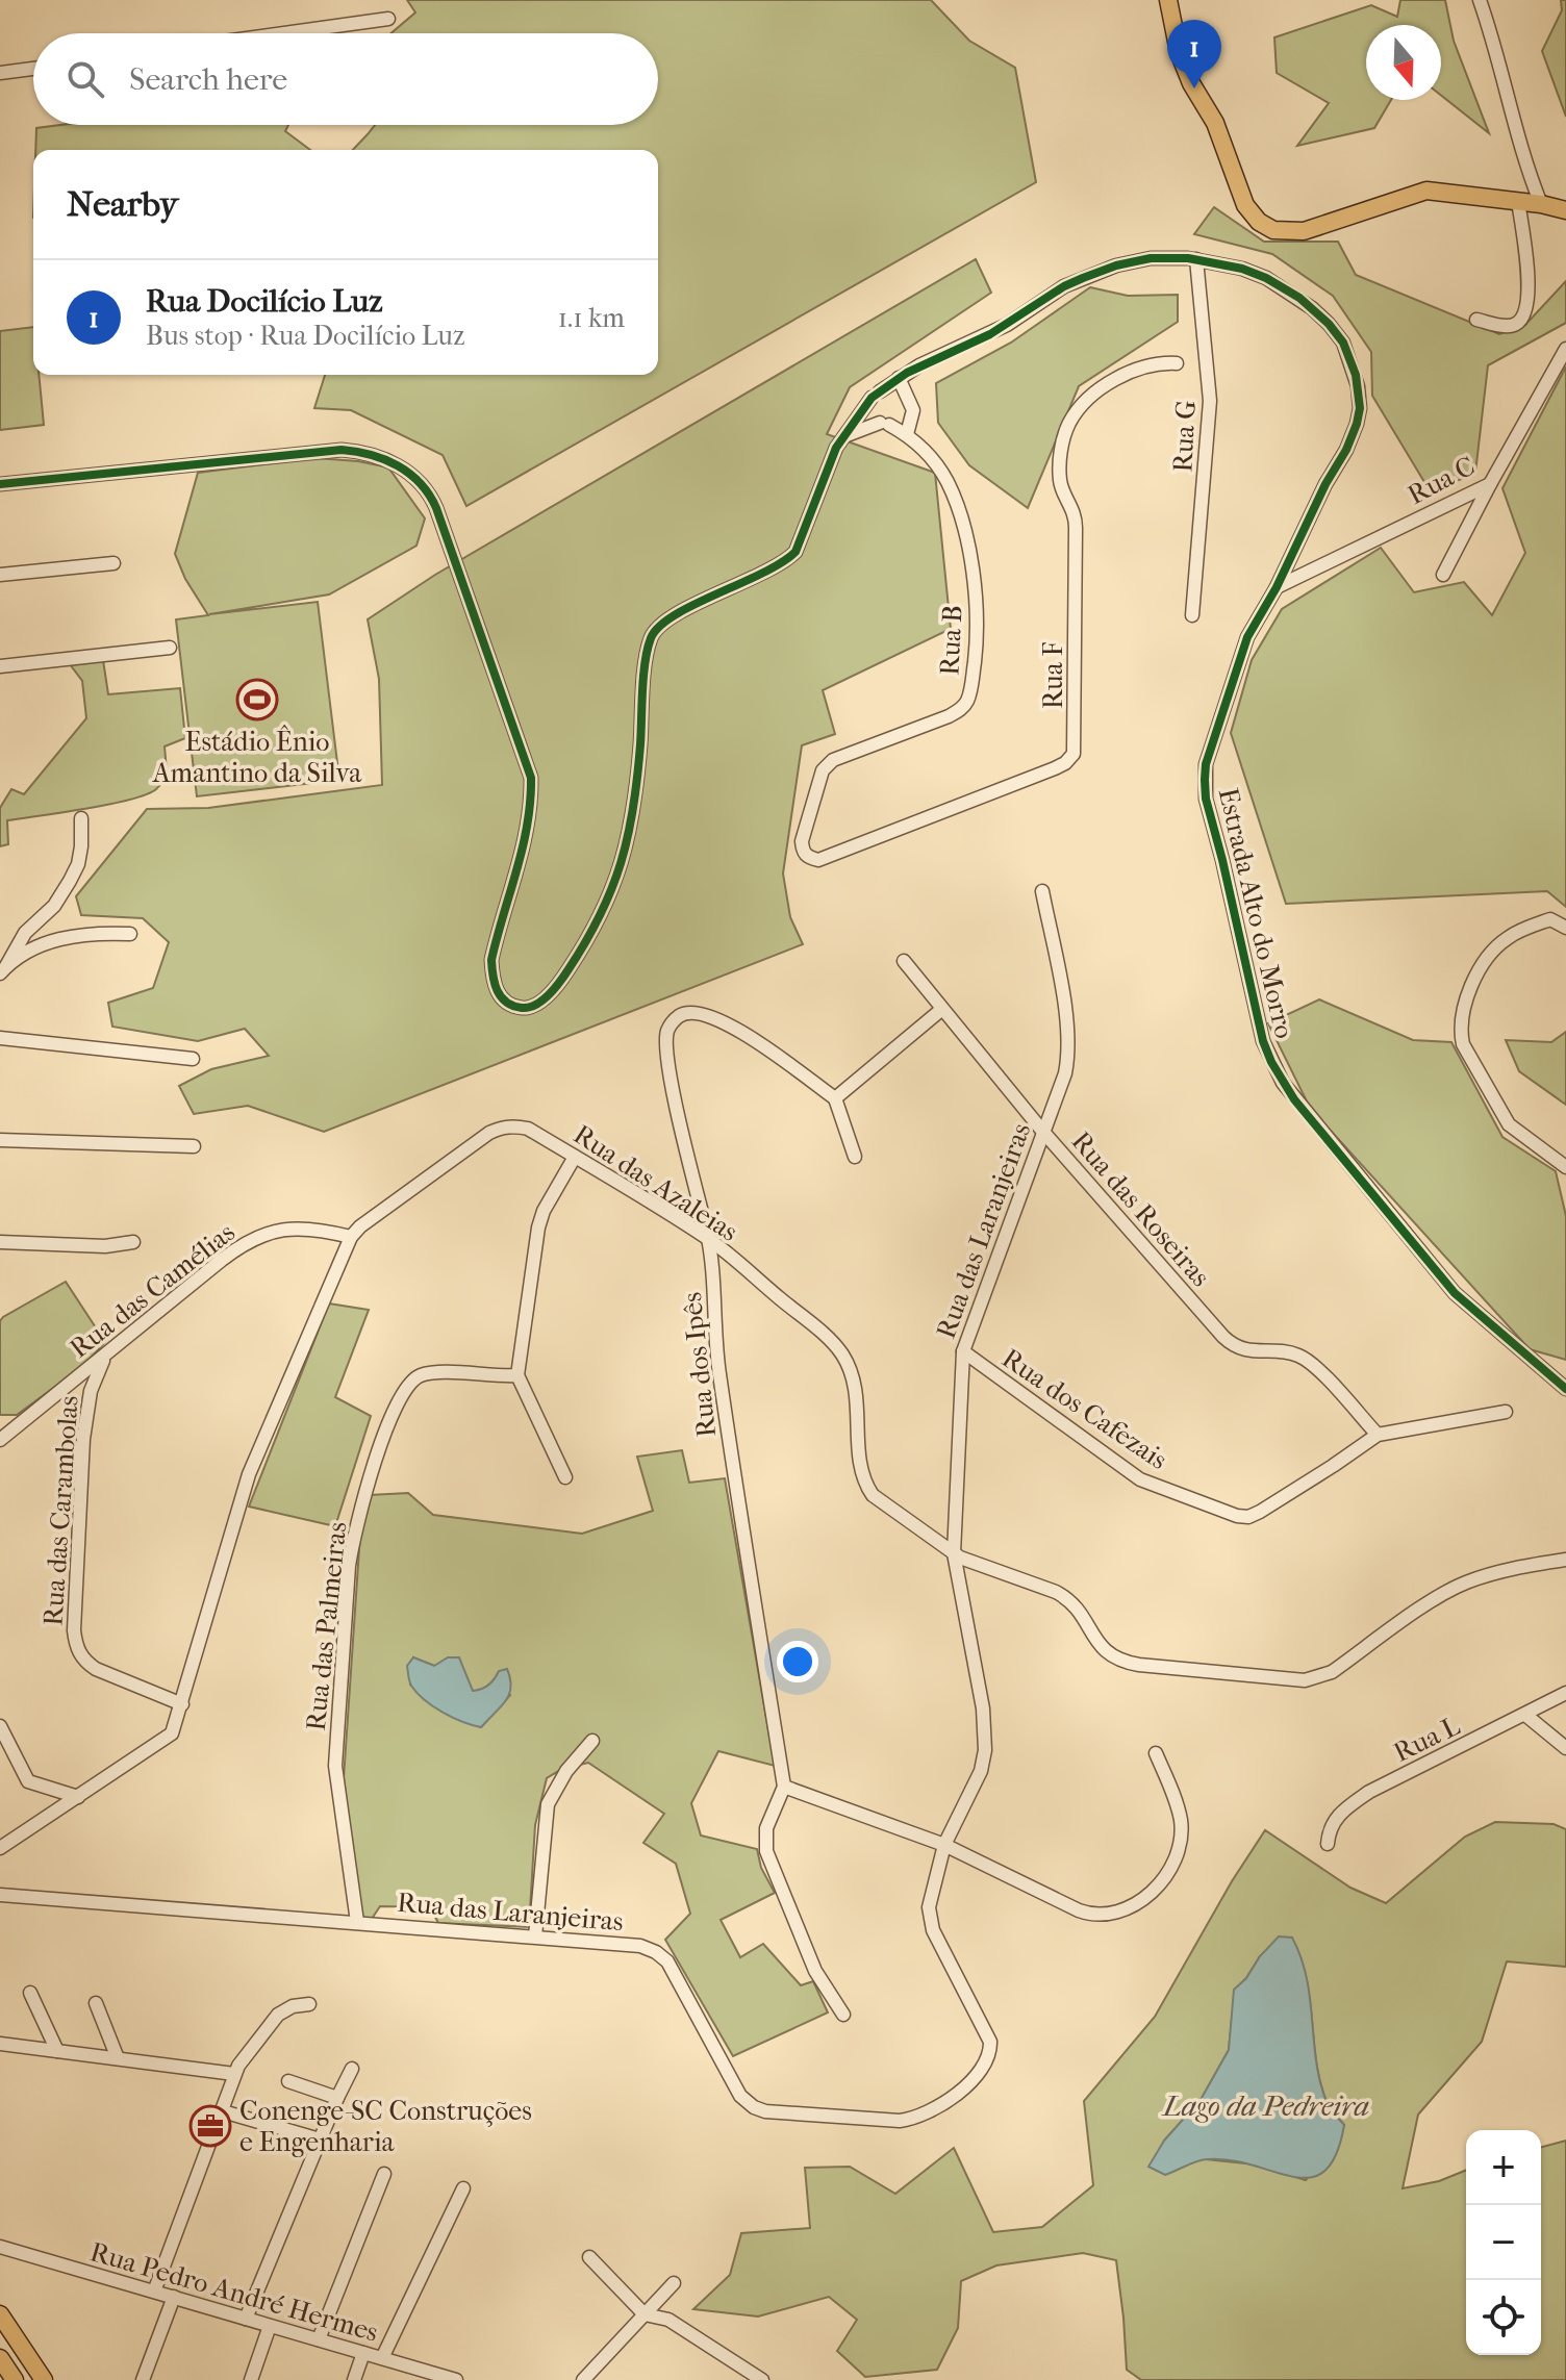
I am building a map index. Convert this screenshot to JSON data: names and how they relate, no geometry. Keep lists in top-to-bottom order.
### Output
{
  "streets": {
    "street": [
      "Rua G",
      "Rua C",
      "Rua B",
      "Rua F",
      "Estrada Alto do Morro",
      "Rua das Azaleias",
      "Rua das Roseiras",
      "Rua das Laranjeiras",
      "Rua das Camélias",
      "Rua dos Ipês",
      "Rua dos Cafezais",
      "Rua das Carambolas",
      "Rua das Palmeiras",
      "Rua L",
      "Rua Pedro André Hermes"
    ]
  },
  "crossings": [
    ["Rua G", "Estrada Alto do Morro"],
    ["Rua C", "Estrada Alto do Morro"],
    ["Rua B", "Rua F"],
    ["Rua B", "Estrada Alto do Morro"],
    ["Rua das Azaleias", "Rua das Laranjeiras"],
    ["Rua das Azaleias", "Rua das Camélias"],
    ["Rua das Azaleias", "Rua dos Ipês"],
    ["Rua das Azaleias", "Rua das Carambolas"],
    ["Rua das Roseiras", "Rua das Laranjeiras"],
    ["Rua das Roseiras", "Rua dos Cafezais"],
    ["Rua das Laranjeiras", "Rua dos Cafezais"],
    ["Rua das Laranjeiras", "Rua das Palmeiras"],
    ["Rua das Camélias", "Rua das Carambolas"]
  ],
  "water": ["Lago da Pedreira"],
  "places": {
    "sports": ["Estádio Ênio Amantino da Silva"],
    "office": ["Conenge-SC Construções e Engenharia"]
  },
  "north": "bottom",
  "page": {
    "pins": "1",
    "search": "Search here",
    "heading": "Nearby",
    "list": [
      {
        "mark": "1",
        "name": "Rua Docilício Luz",
        "note": "Bus stop · Rua Docilício Luz",
        "value": "1.1 km"
      }
    ],
    "map_buttons": ["+", "−"]
  }
}
